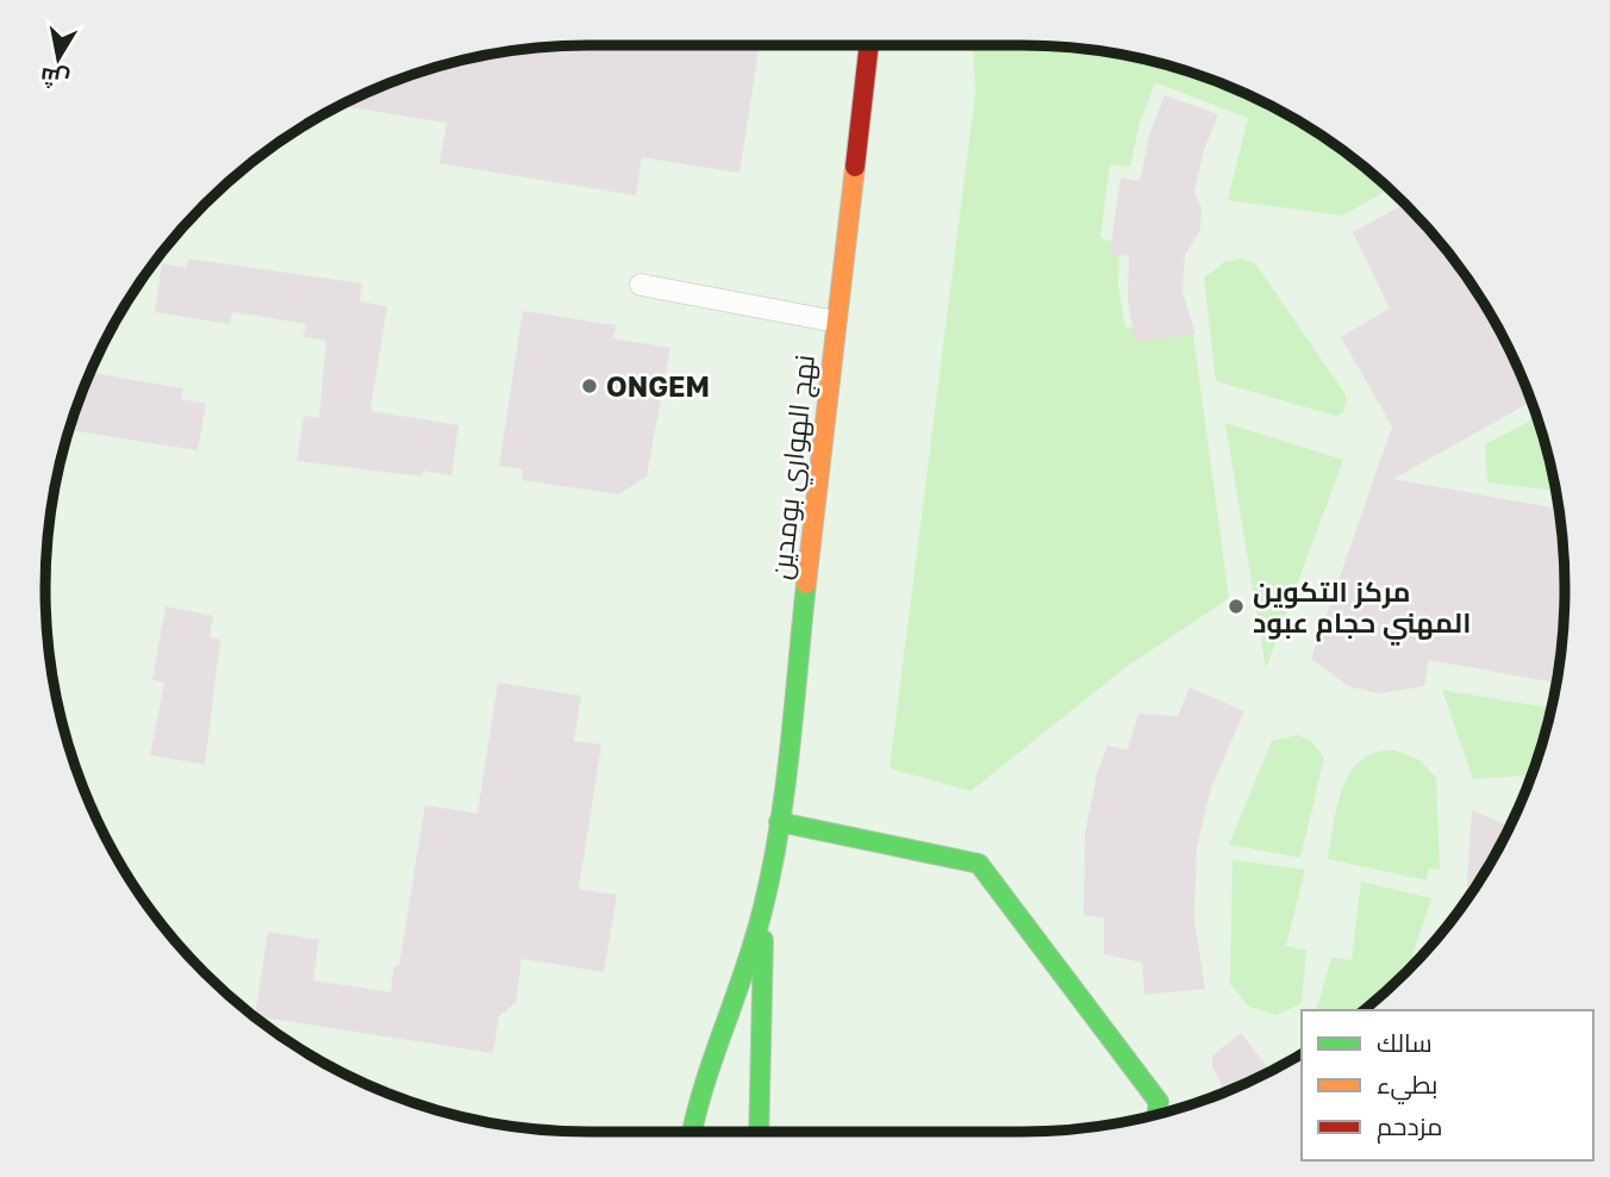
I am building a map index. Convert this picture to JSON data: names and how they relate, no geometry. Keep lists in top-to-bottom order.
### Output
{
  "streets": {
    "main road": ["نهج الهواري بومدين"]
  },
  "places": ["ONGEM", "مركز التكوين المهني حجام عبود"],
  "legend": ["سالك", "بطيء", "مزدحم"],
  "north": "bottom"
}
